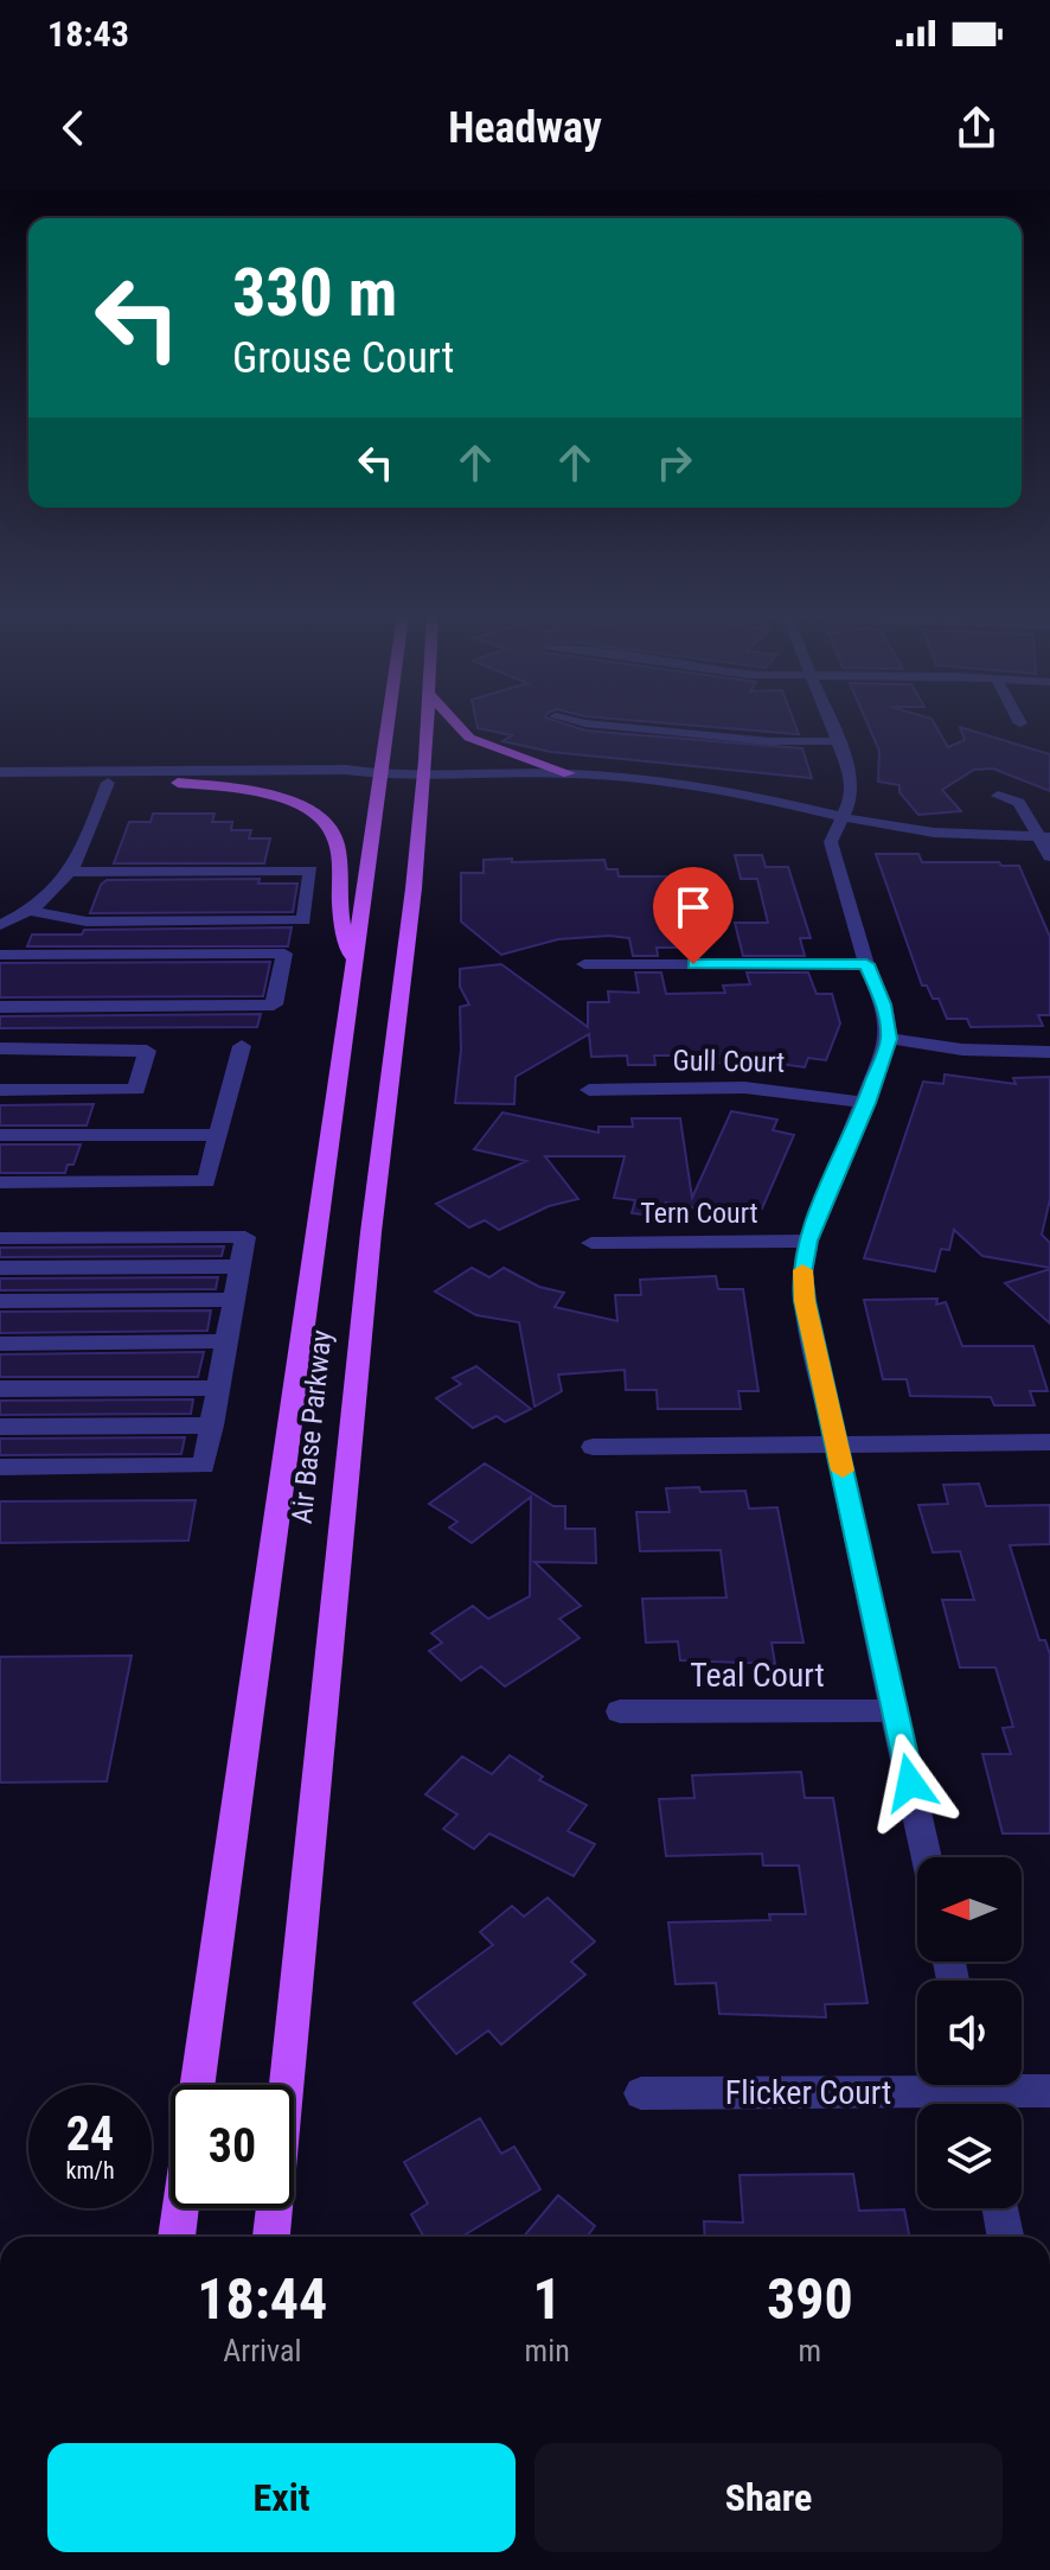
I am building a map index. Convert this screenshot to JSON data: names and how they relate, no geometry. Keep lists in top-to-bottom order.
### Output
{
  "streets": {
    "main road": ["Air Base Parkway"],
    "street": [
      "Gull Court",
      "Tern Court",
      "Teal Court",
      "Flicker Court"
    ]
  },
  "north": "left",
  "page": {
    "status": "18:43",
    "header": "Headway",
    "turn": ["330 m", "Grouse Court"],
    "speed": "24 km/h",
    "limit": "30",
    "eta": [
      "18:44",
      "Arrival",
      "1",
      "min",
      "390",
      "m"
    ],
    "buttons": ["Exit", "Share"]
  }
}
